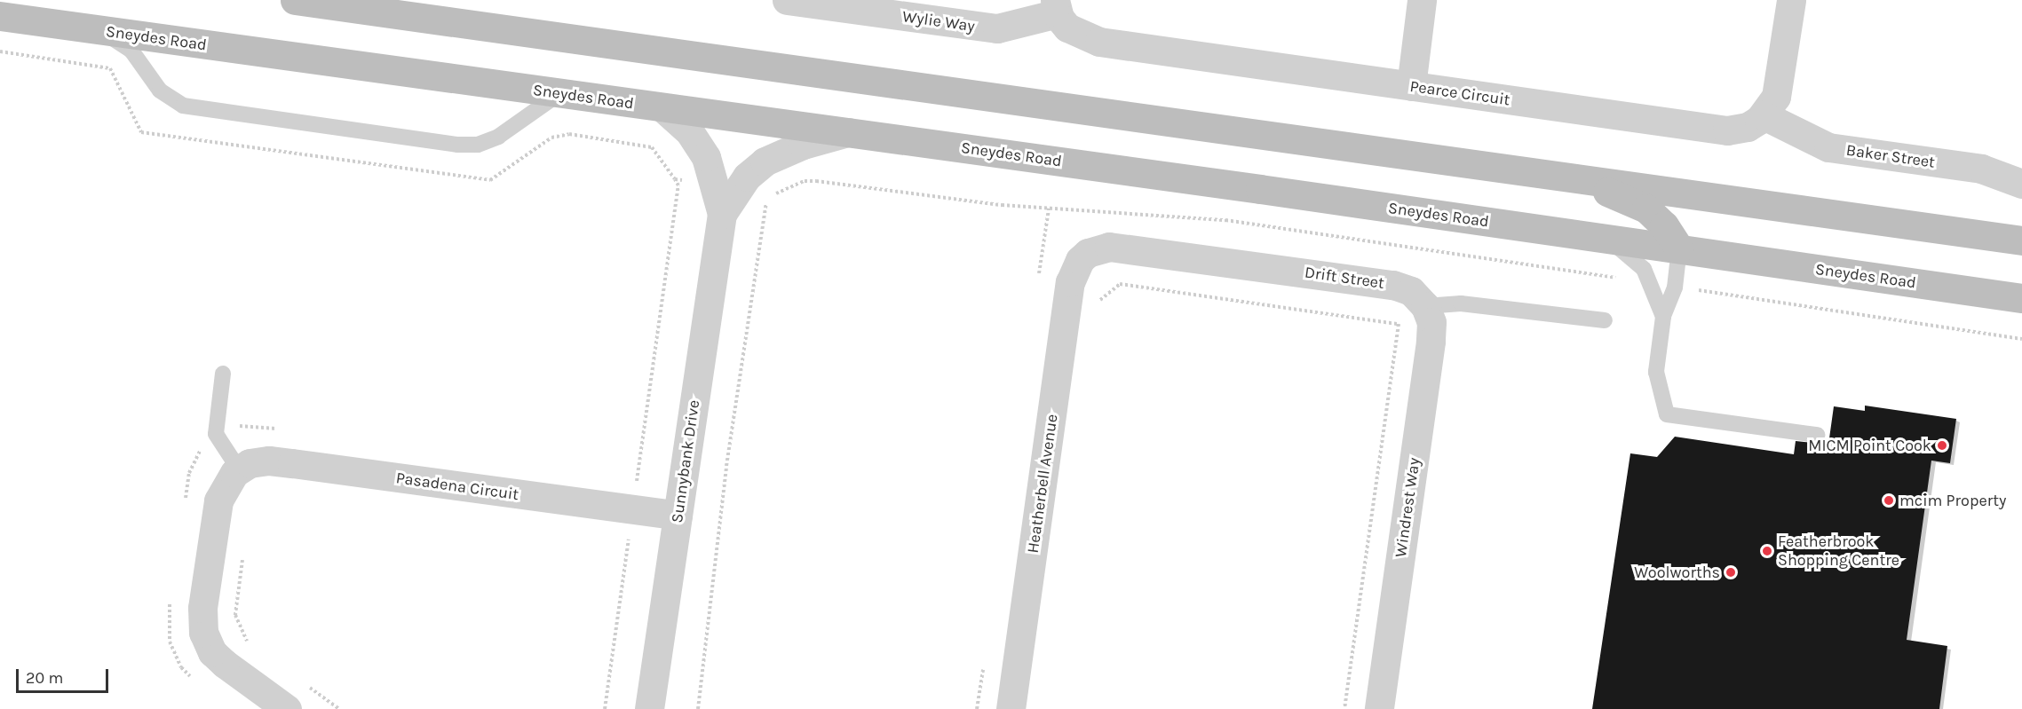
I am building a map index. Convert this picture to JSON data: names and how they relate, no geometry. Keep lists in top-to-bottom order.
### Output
{
  "streets": {
    "main road": ["Sneydes Road"],
    "street": [
      "Wylie Way",
      "Pearce Circuit",
      "Baker Street",
      "Drift Street",
      "Sunnybank Drive",
      "Heatherbell Avenue",
      "Pasadena Circuit",
      "Windrest Way"
    ]
  },
  "crossings": [
    ["Wylie Way", "Pearce Circuit"],
    ["Sneydes Road", "Sunnybank Drive"],
    ["Pearce Circuit", "Baker Street"],
    ["Drift Street", "Heatherbell Avenue"],
    ["Drift Street", "Windrest Way"],
    ["Sunnybank Drive", "Pasadena Circuit"]
  ],
  "places": [
    "MICM Point Cook",
    "mcim Property",
    "Featherbrook Shopping Centre",
    "Woolworths"
  ],
  "scale_bar": "20 m"
}
